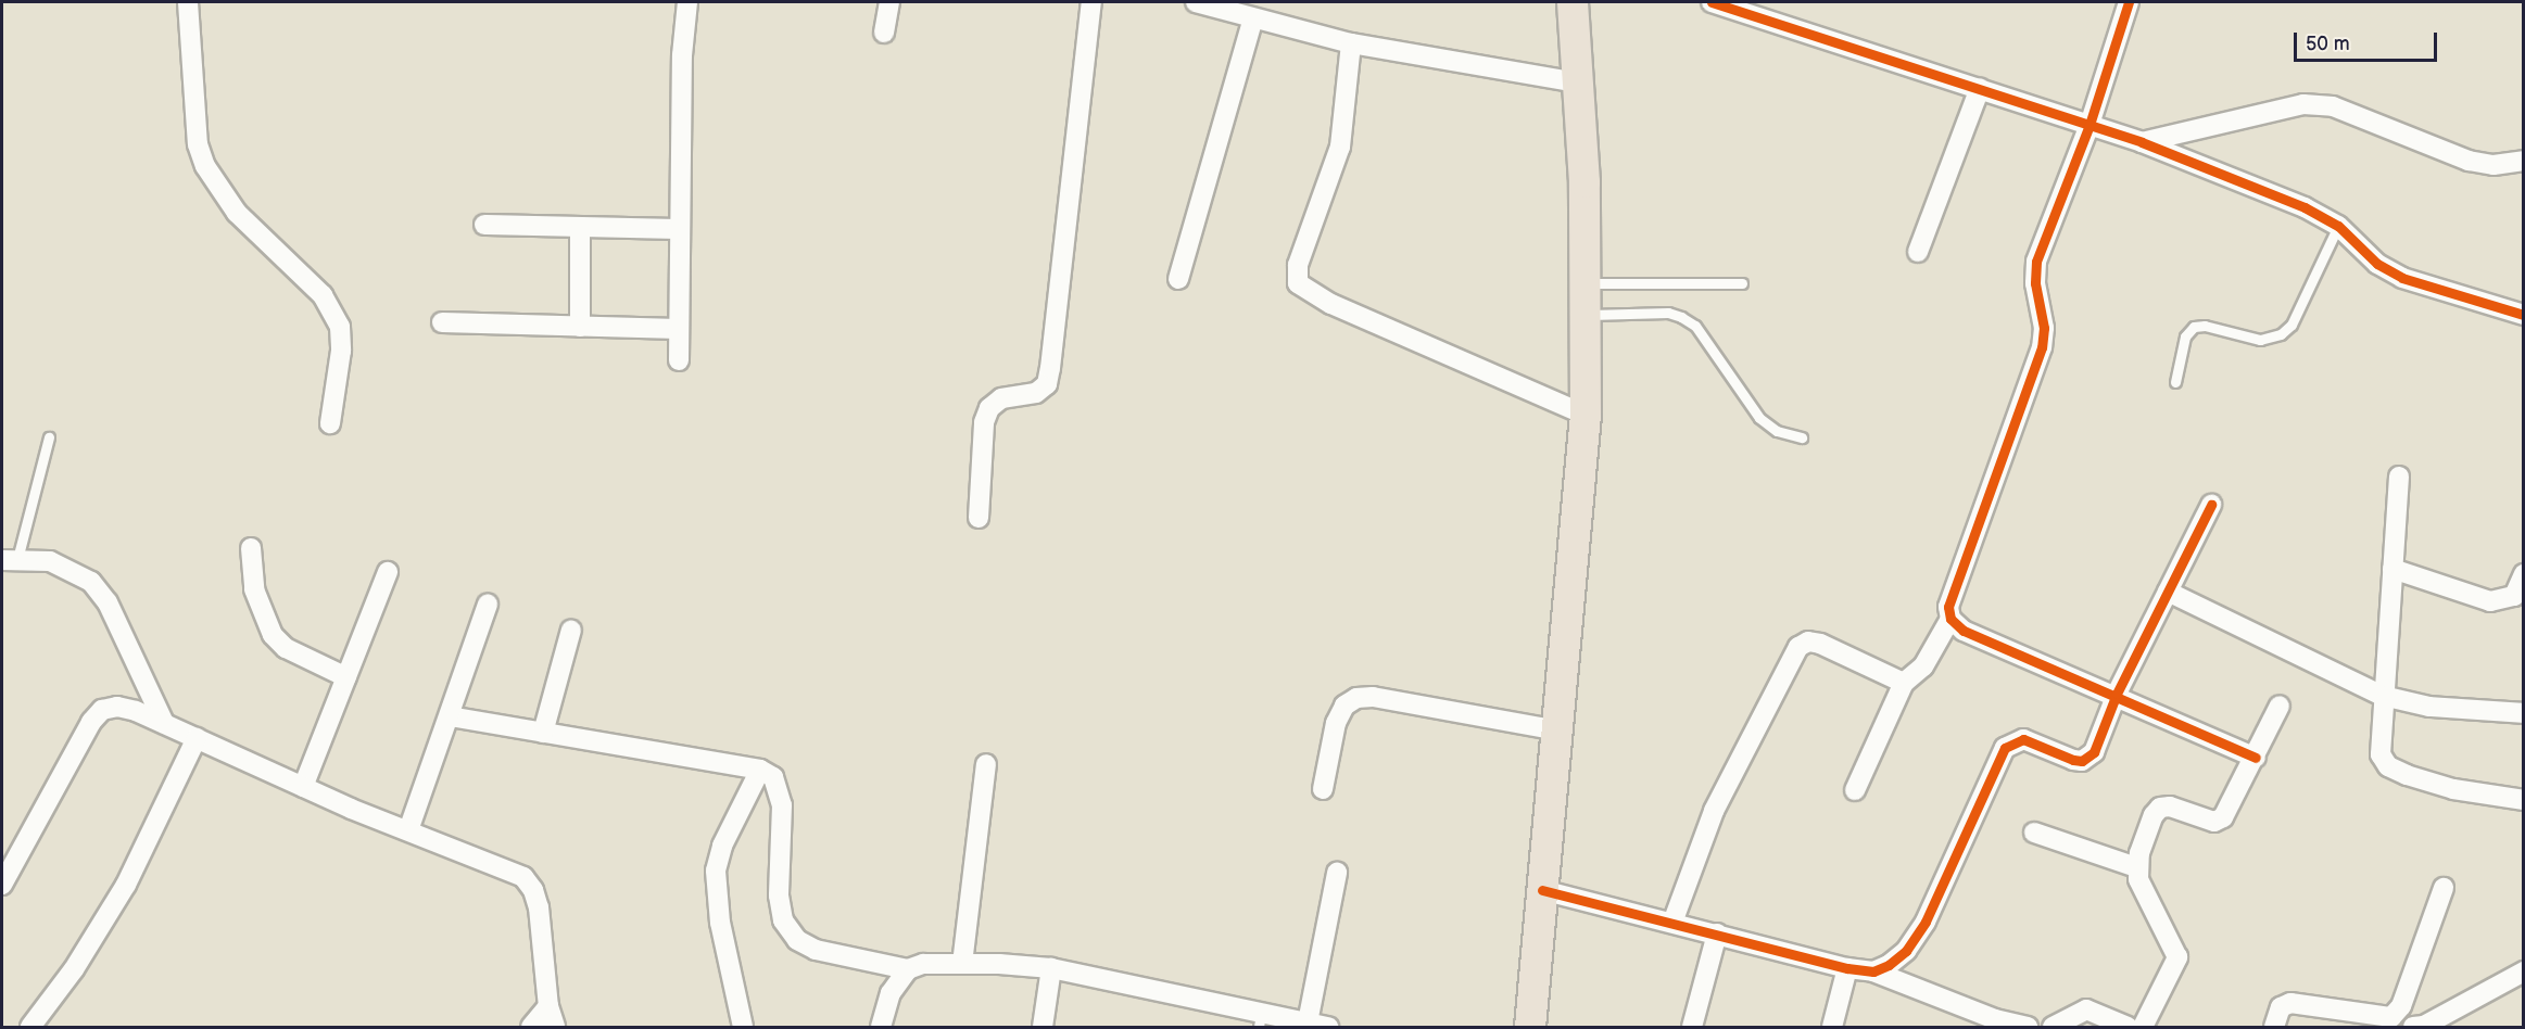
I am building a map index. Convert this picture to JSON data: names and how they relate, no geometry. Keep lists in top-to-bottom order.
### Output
{
  "scale_bar": "50 m"
}
